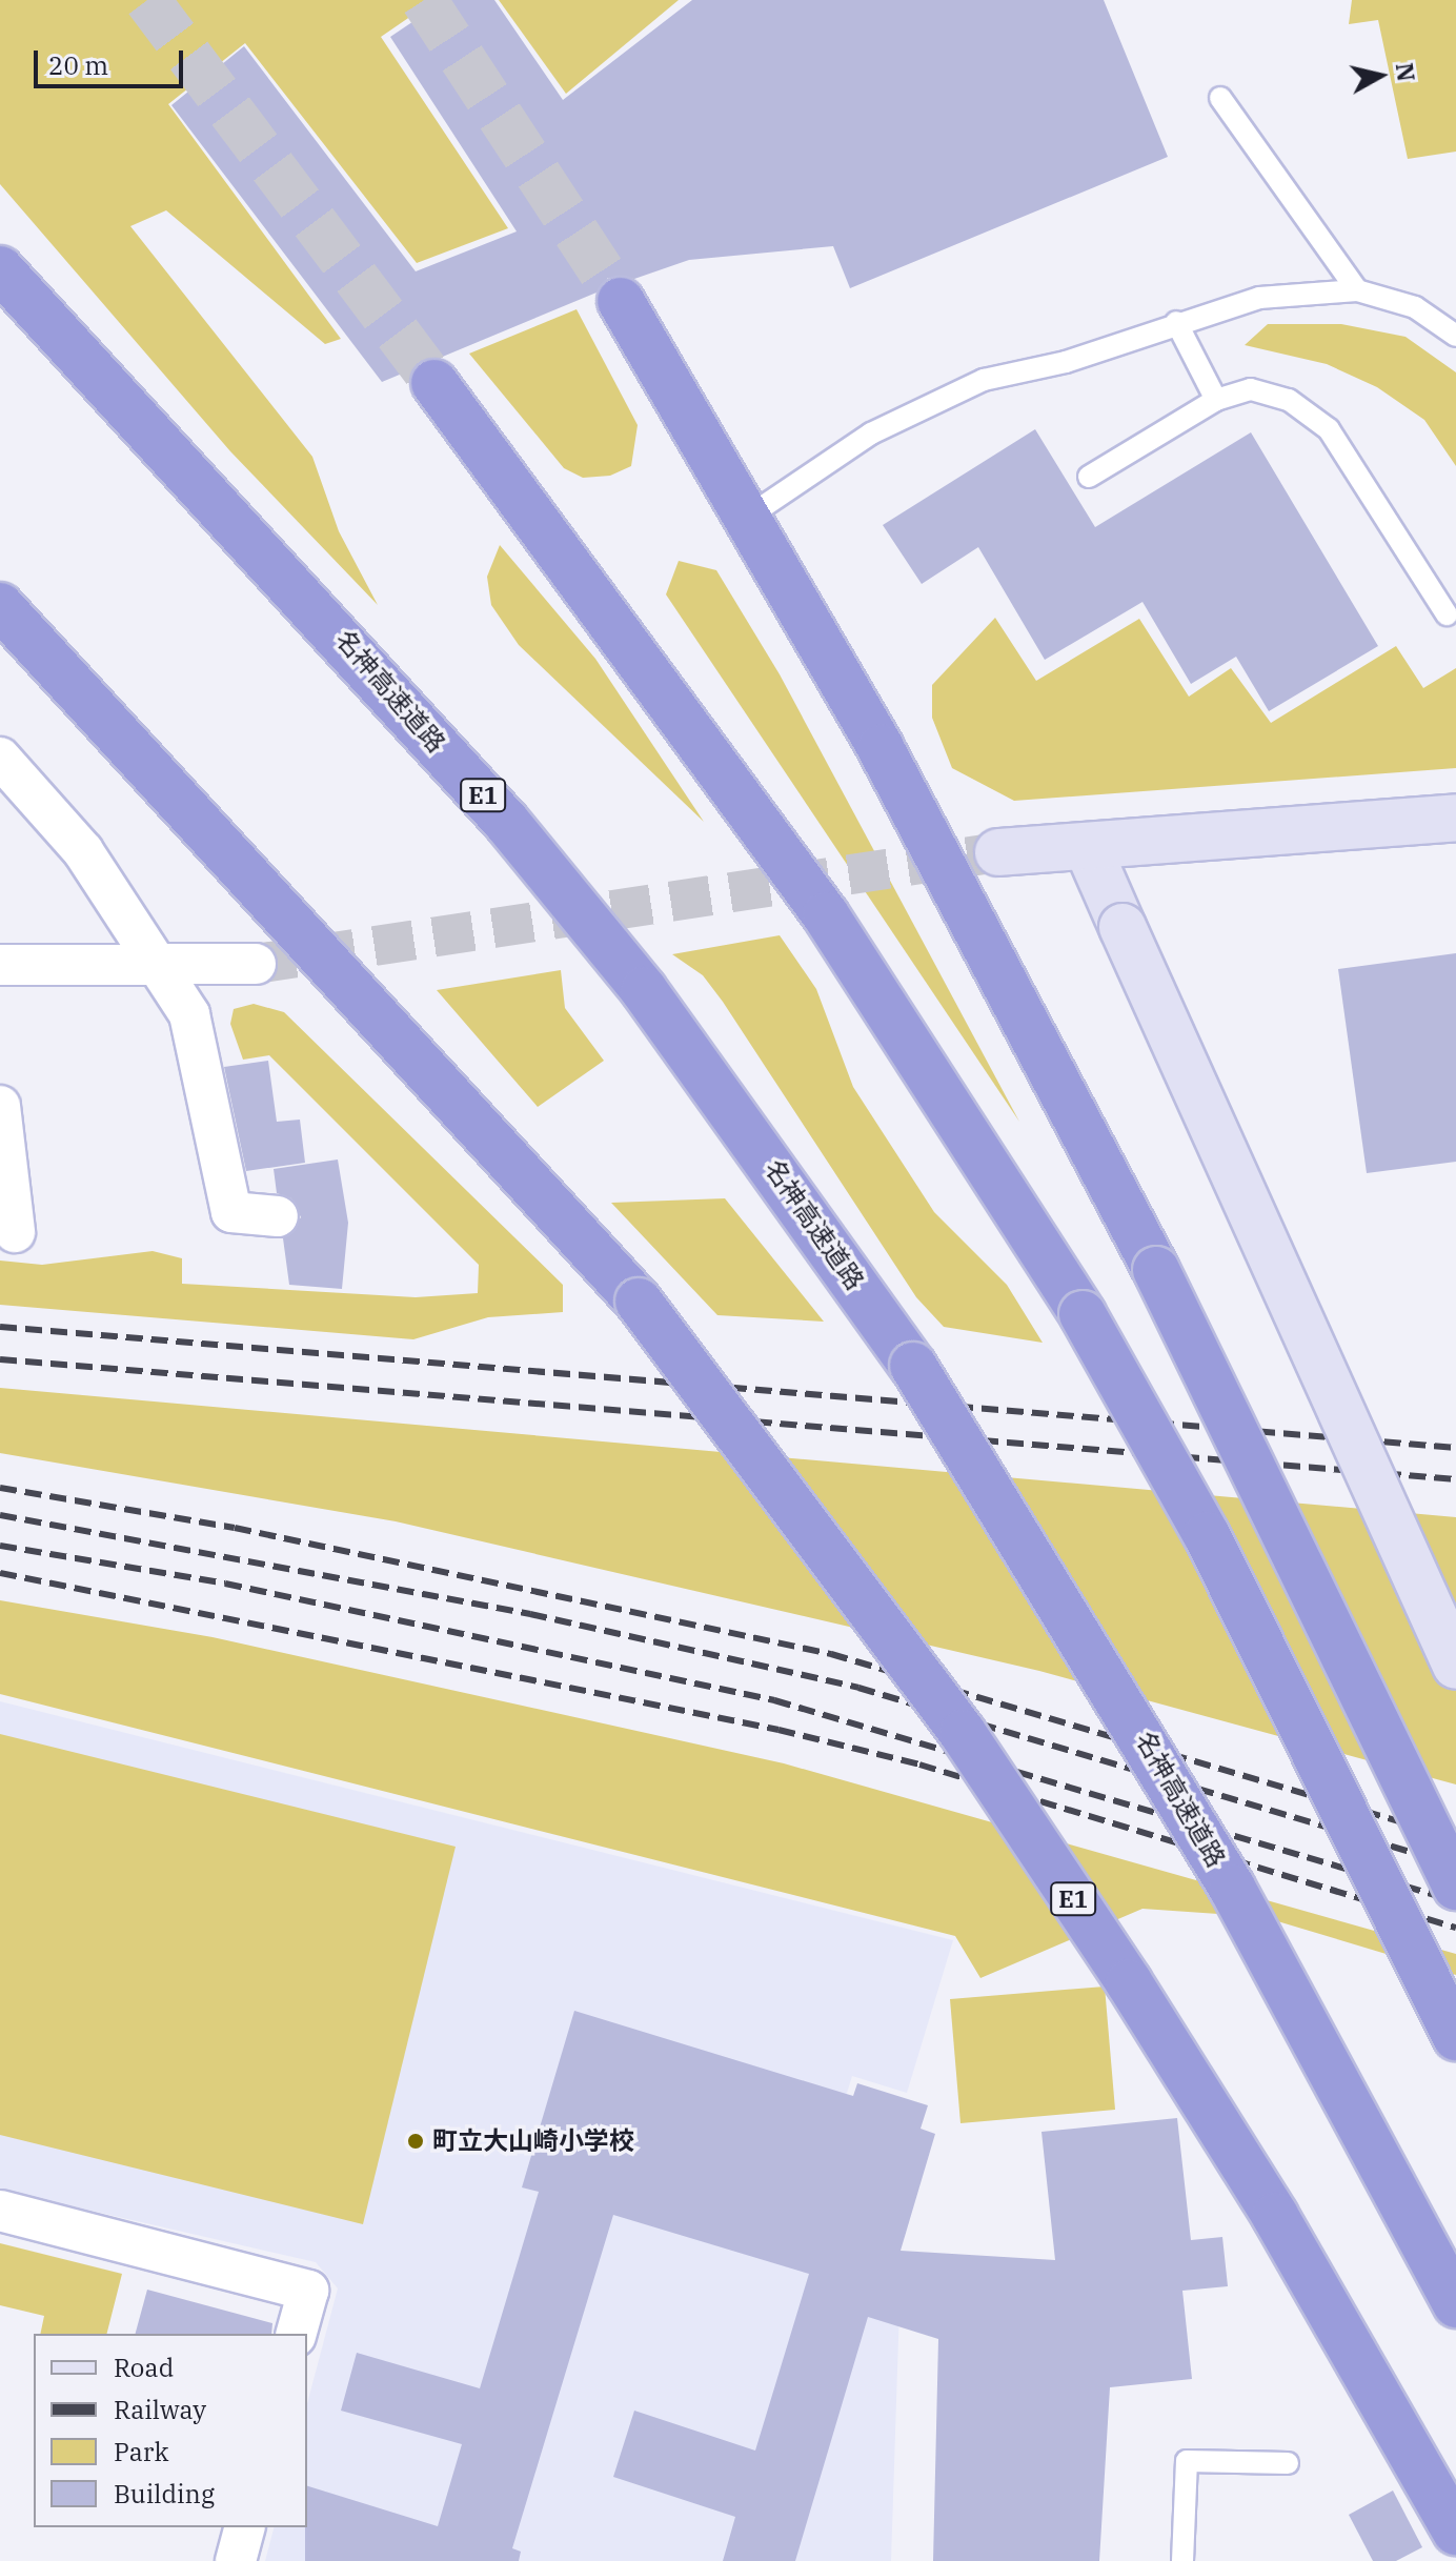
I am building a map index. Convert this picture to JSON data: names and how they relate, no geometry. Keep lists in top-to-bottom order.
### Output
{
  "streets": {
    "highway": ["名神高速道路", "E1"]
  },
  "places": ["町立大山崎小学校"],
  "legend": [
    "Road",
    "Railway",
    "Park",
    "Building"
  ],
  "scale_bar": "20 m",
  "north": "right"
}
